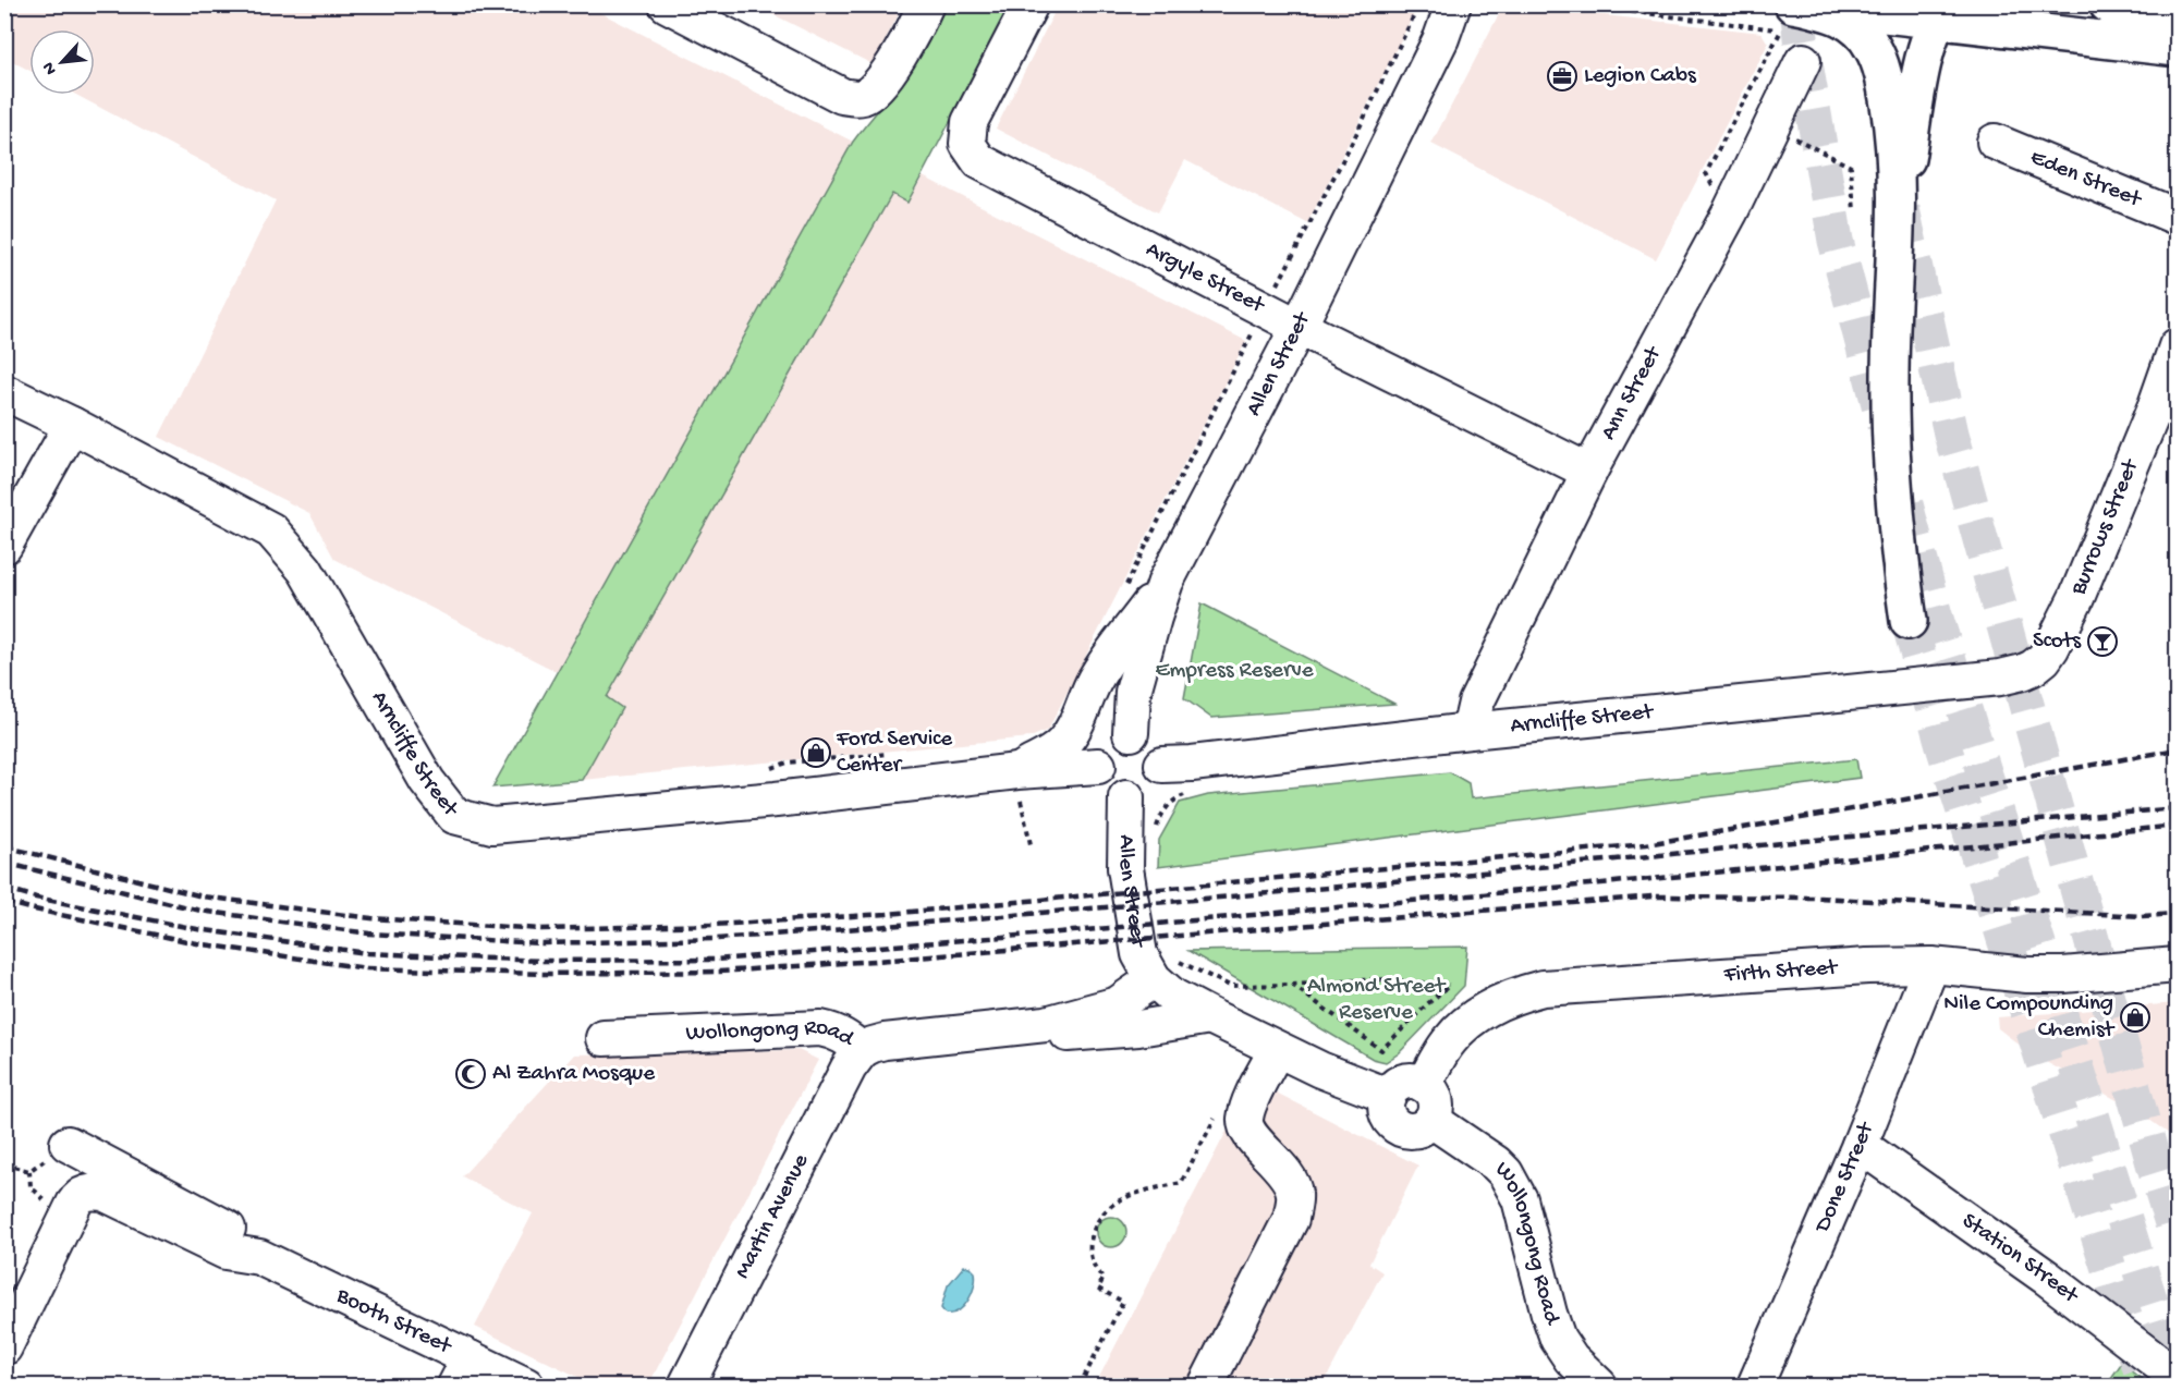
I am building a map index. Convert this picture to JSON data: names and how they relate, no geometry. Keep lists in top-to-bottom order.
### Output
{
  "streets": {
    "street": [
      "Eden Street",
      "Argyle Street",
      "Allen Street",
      "Ann Street",
      "Burrows Street",
      "Arncliffe Street",
      "Firth Street",
      "Wollongong Road",
      "Done Street",
      "Martin Avenue",
      "Station Street",
      "Booth Street"
    ]
  },
  "crossings": [
    ["Argyle Street", "Allen Street"],
    ["Argyle Street", "Ann Street"],
    ["Allen Street", "Wollongong Road"],
    ["Ann Street", "Arncliffe Street"],
    ["Burrows Street", "Arncliffe Street"],
    ["Firth Street", "Wollongong Road"],
    ["Firth Street", "Done Street"],
    ["Wollongong Road", "Martin Avenue"],
    ["Done Street", "Station Street"]
  ],
  "parks": ["Empress Reserve", "Almond Street Reserve"],
  "places": {
    "office": ["Legion Cabs"],
    "bar": ["Scots"],
    "shop": ["Ford Service Center", "Nile Compounding Chemist"],
    "mosque": ["Al Zahra Mosque"]
  },
  "north": "bottom left"
}
